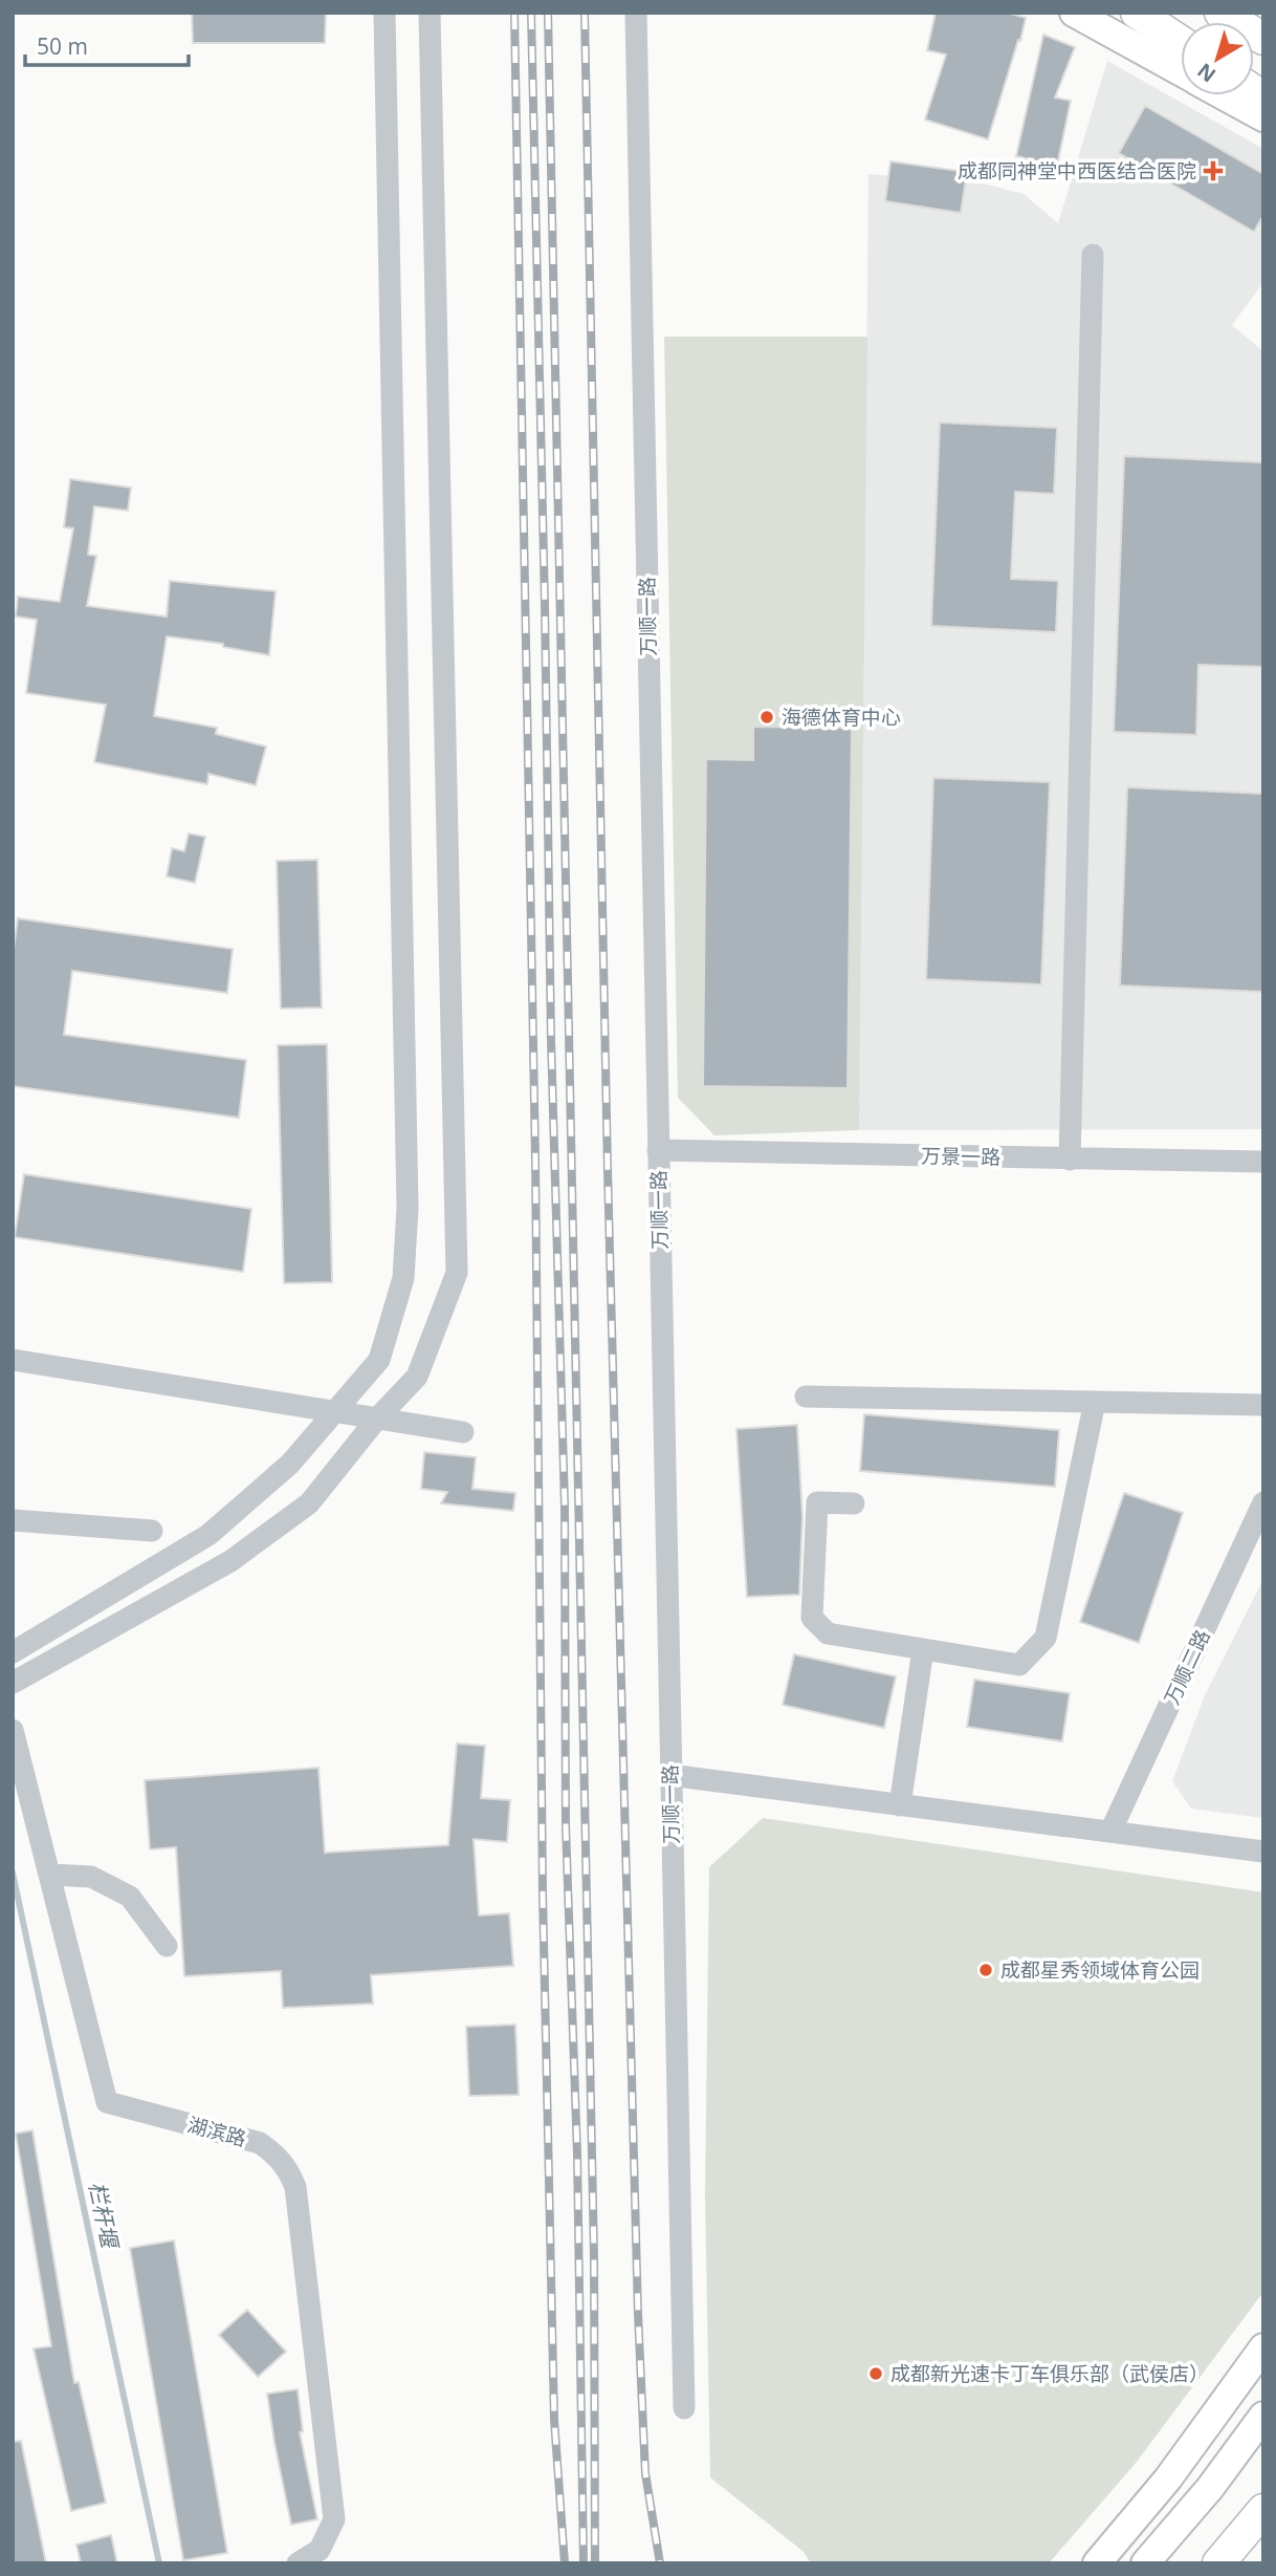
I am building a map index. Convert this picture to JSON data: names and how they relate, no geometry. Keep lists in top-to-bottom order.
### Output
{
  "streets": {
    "street": [
      "万顺一路",
      "万景一路",
      "万顺二路",
      "湖滨路"
    ]
  },
  "crossings": [
    ["万顺一路", "万景一路"]
  ],
  "water": ["栏杆堰"],
  "places": {
    "health": ["成都同神堂中西医结合医院"],
    "other": ["海德体育中心", "成都星秀领域体育公园", "成都新光速卡丁车俱乐部（武侯店）"]
  },
  "scale_bar": "50 m",
  "north": "bottom left"
}
